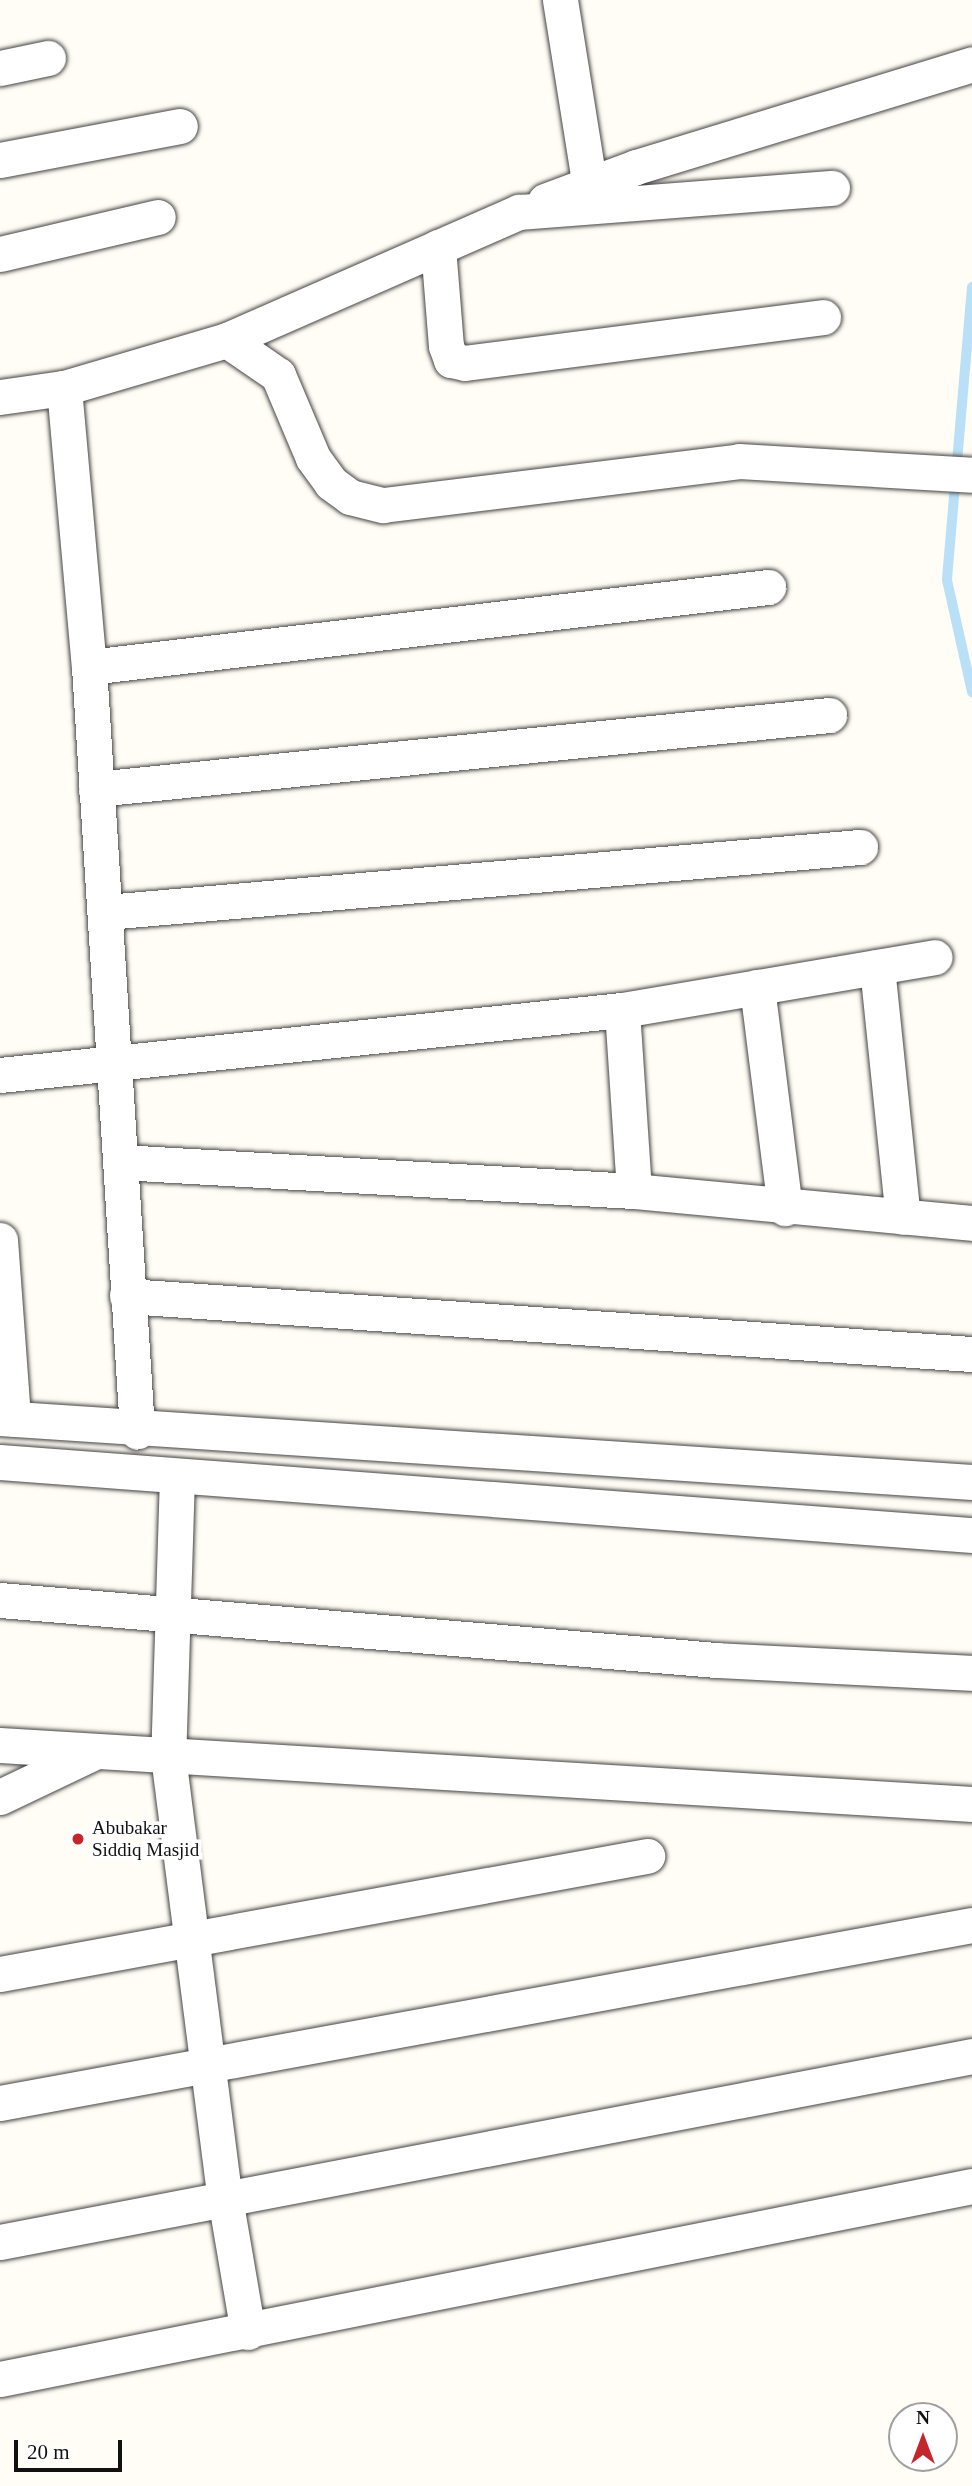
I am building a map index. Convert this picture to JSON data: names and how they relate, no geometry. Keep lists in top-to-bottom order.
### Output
{
  "places": ["Abubakar Siddiq Masjid"],
  "scale_bar": "20 m",
  "north": "top"
}
